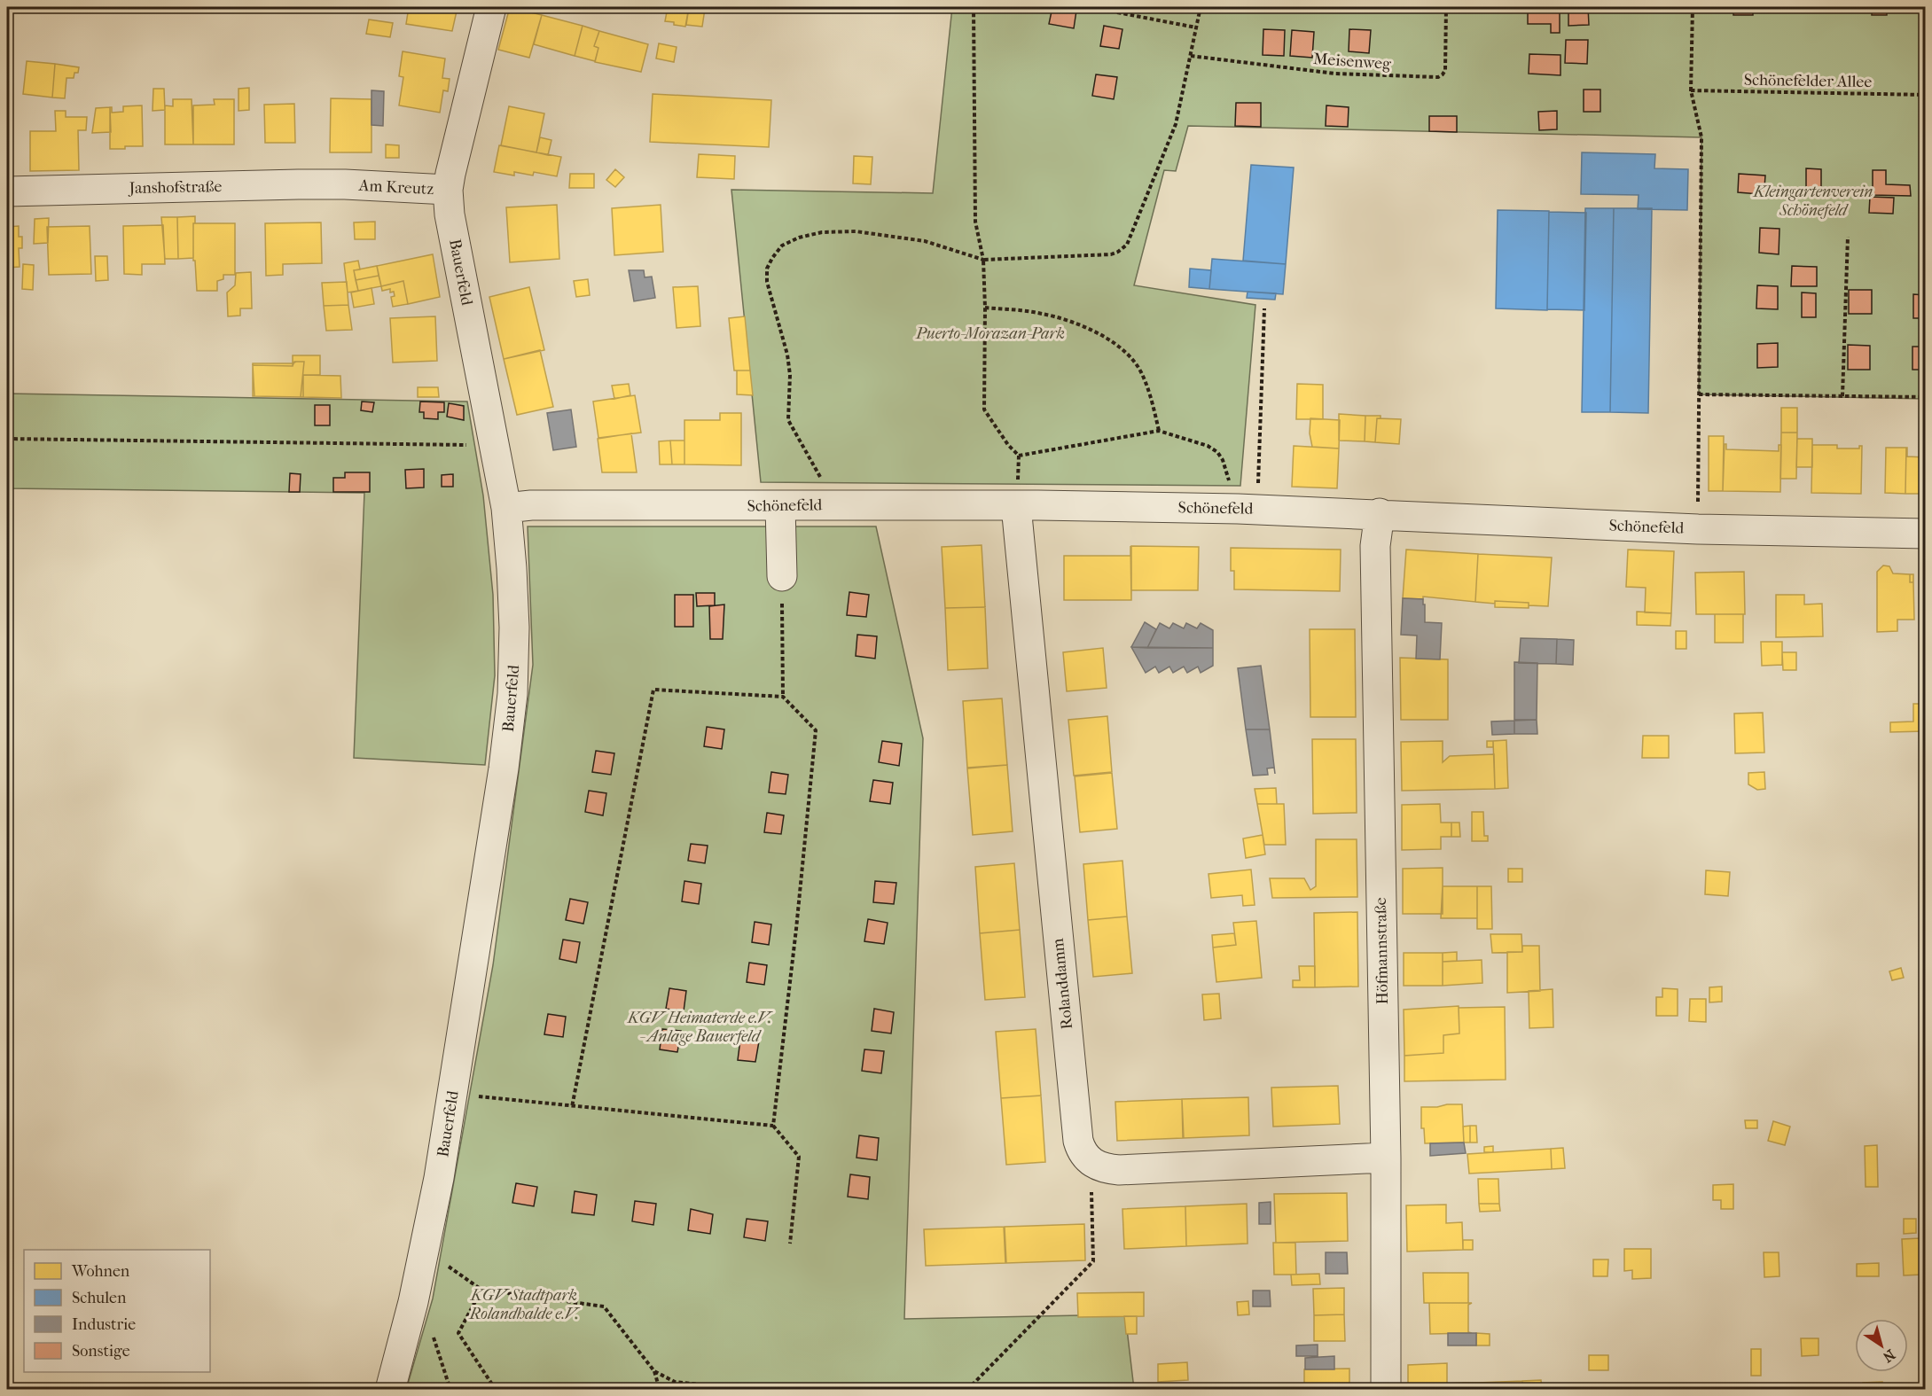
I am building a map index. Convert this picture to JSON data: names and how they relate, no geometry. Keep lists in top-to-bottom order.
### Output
{
  "streets": {
    "street": [
      "Janshofstraße",
      "Am Kreutz",
      "Bauerfeld",
      "Schönefeld",
      "Höfmannstraße",
      "Rolanddamm"
    ],
    "path": ["Meisenweg", "Schönefelder Allee"]
  },
  "crossings": [
    ["Janshofstraße", "Am Kreutz"],
    ["Am Kreutz", "Bauerfeld"],
    ["Bauerfeld", "Schönefeld"],
    ["Schönefeld", "Höfmannstraße"],
    ["Schönefeld", "Rolanddamm"]
  ],
  "parks": [
    "Kleingartenverein Schönefeld",
    "Puerto-Morazan-Park",
    "KGV Heimaterde e.V. - Anlage Bauerfeld",
    "KGV Stadtpark Rolandhalde e.V."
  ],
  "legend": [
    "Wohnen",
    "Schulen",
    "Industrie",
    "Sonstige"
  ],
  "north": "bottom right"
}
